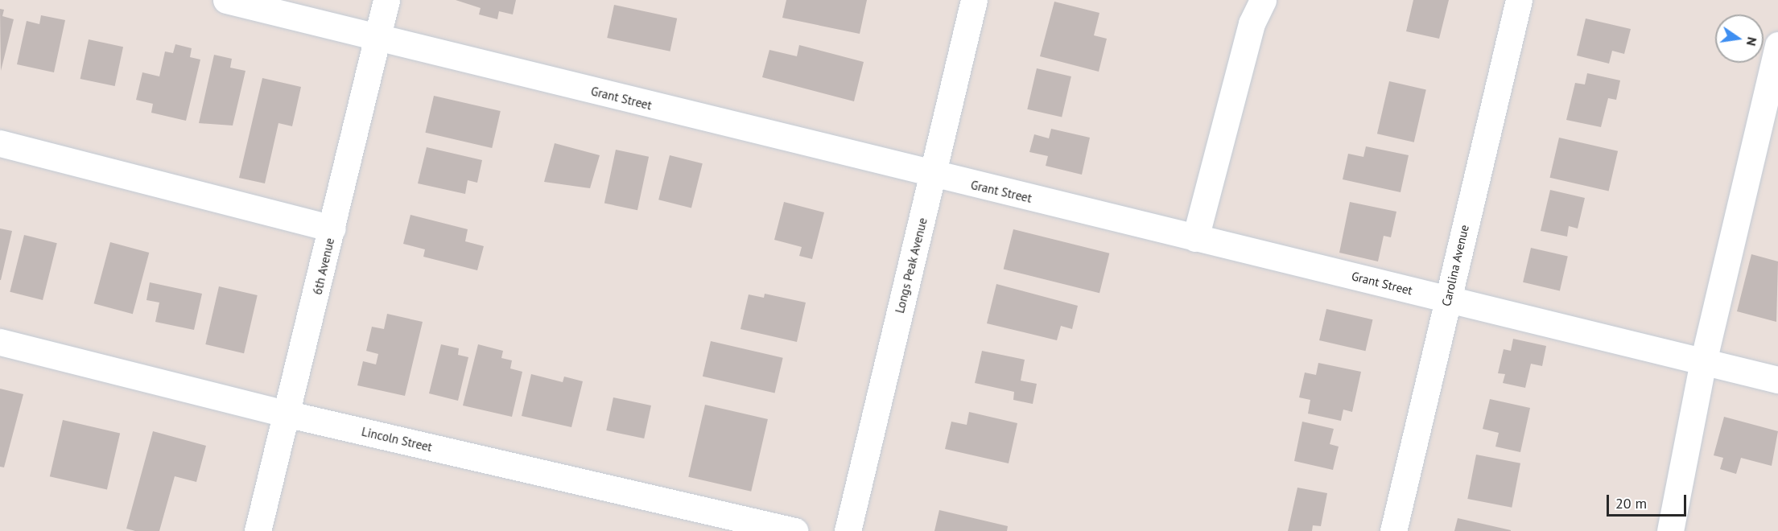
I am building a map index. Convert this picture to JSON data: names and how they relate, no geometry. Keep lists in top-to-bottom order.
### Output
{
  "streets": {
    "street": [
      "Grant Street",
      "Longs Peak Avenue",
      "Carolina Avenue",
      "6th Avenue",
      "Lincoln Street"
    ]
  },
  "crossings": [
    ["Grant Street", "Longs Peak Avenue"],
    ["Grant Street", "Carolina Avenue"],
    ["Grant Street", "6th Avenue"],
    ["6th Avenue", "Lincoln Street"]
  ],
  "scale_bar": "20 m",
  "north": "right"
}
